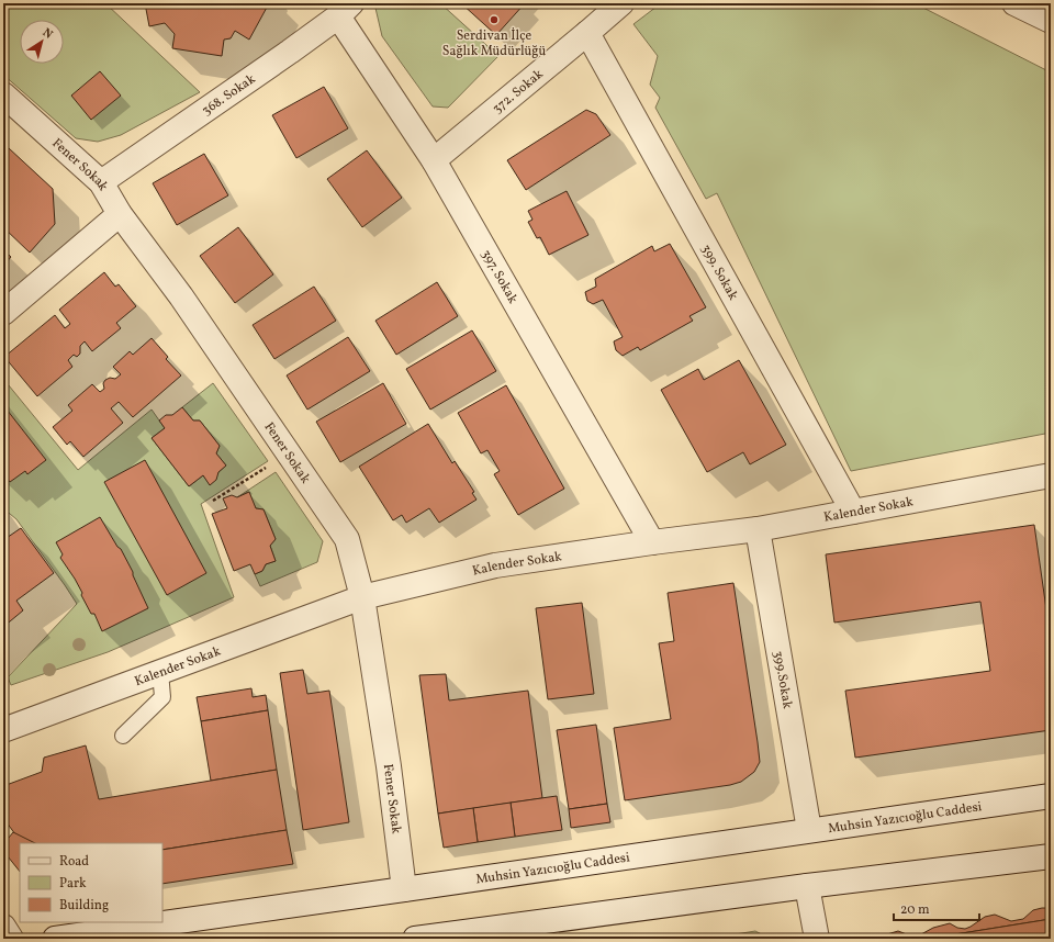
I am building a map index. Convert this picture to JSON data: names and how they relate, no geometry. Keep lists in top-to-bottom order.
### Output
{
  "streets": {
    "street": [
      "372. Sokak",
      "368. Sokak",
      "Fener Sokak",
      "399. Sokak",
      "397. Sokak",
      "Kalender Sokak",
      "399.Sokak",
      "Muhsin Yazıcıoğlu Caddesi"
    ]
  },
  "crossings": [
    ["372. Sokak", "399. Sokak"],
    ["372. Sokak", "397. Sokak"],
    ["368. Sokak", "Fener Sokak"],
    ["368. Sokak", "397. Sokak"],
    ["Fener Sokak", "Kalender Sokak"],
    ["Fener Sokak", "Muhsin Yazıcıoğlu Caddesi"],
    ["399. Sokak", "Kalender Sokak"],
    ["397. Sokak", "Kalender Sokak"],
    ["Kalender Sokak", "399.Sokak"],
    ["399.Sokak", "Muhsin Yazıcıoğlu Caddesi"]
  ],
  "places": ["Serdivan İlçe Sağlık Müdürlüğü"],
  "legend": ["Road", "Park", "Building"],
  "scale_bar": "20 m",
  "north": "top right"
}
